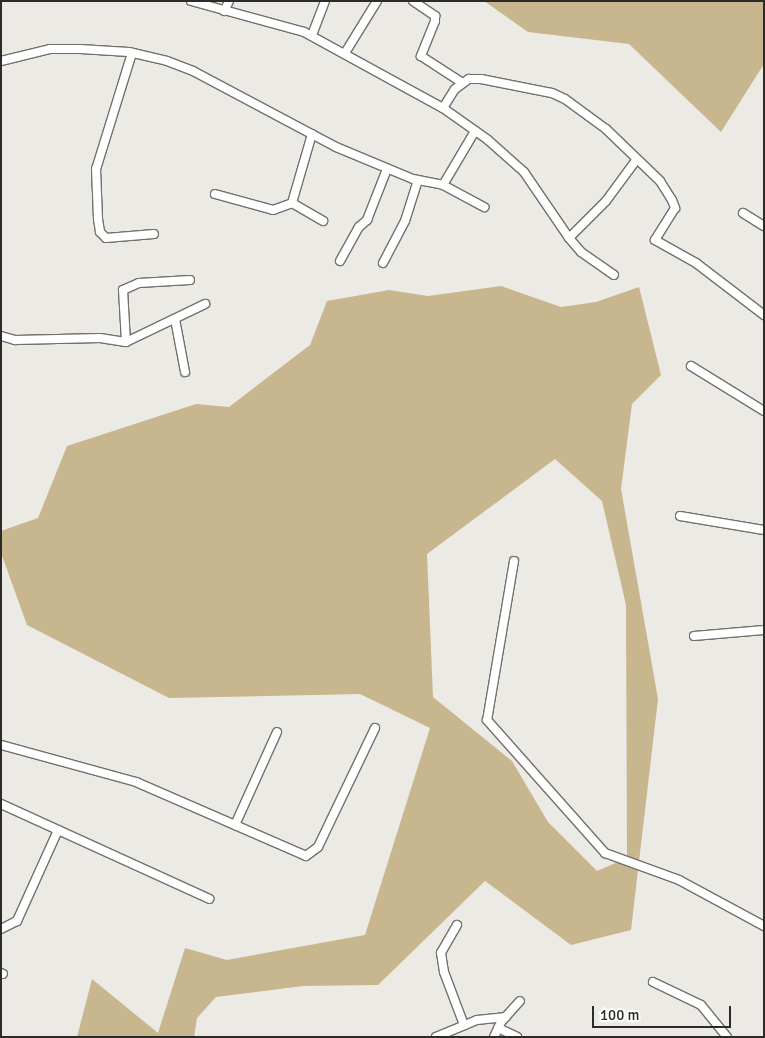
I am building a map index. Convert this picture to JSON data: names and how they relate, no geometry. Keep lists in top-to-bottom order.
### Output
{
  "scale_bar": "100 m"
}
